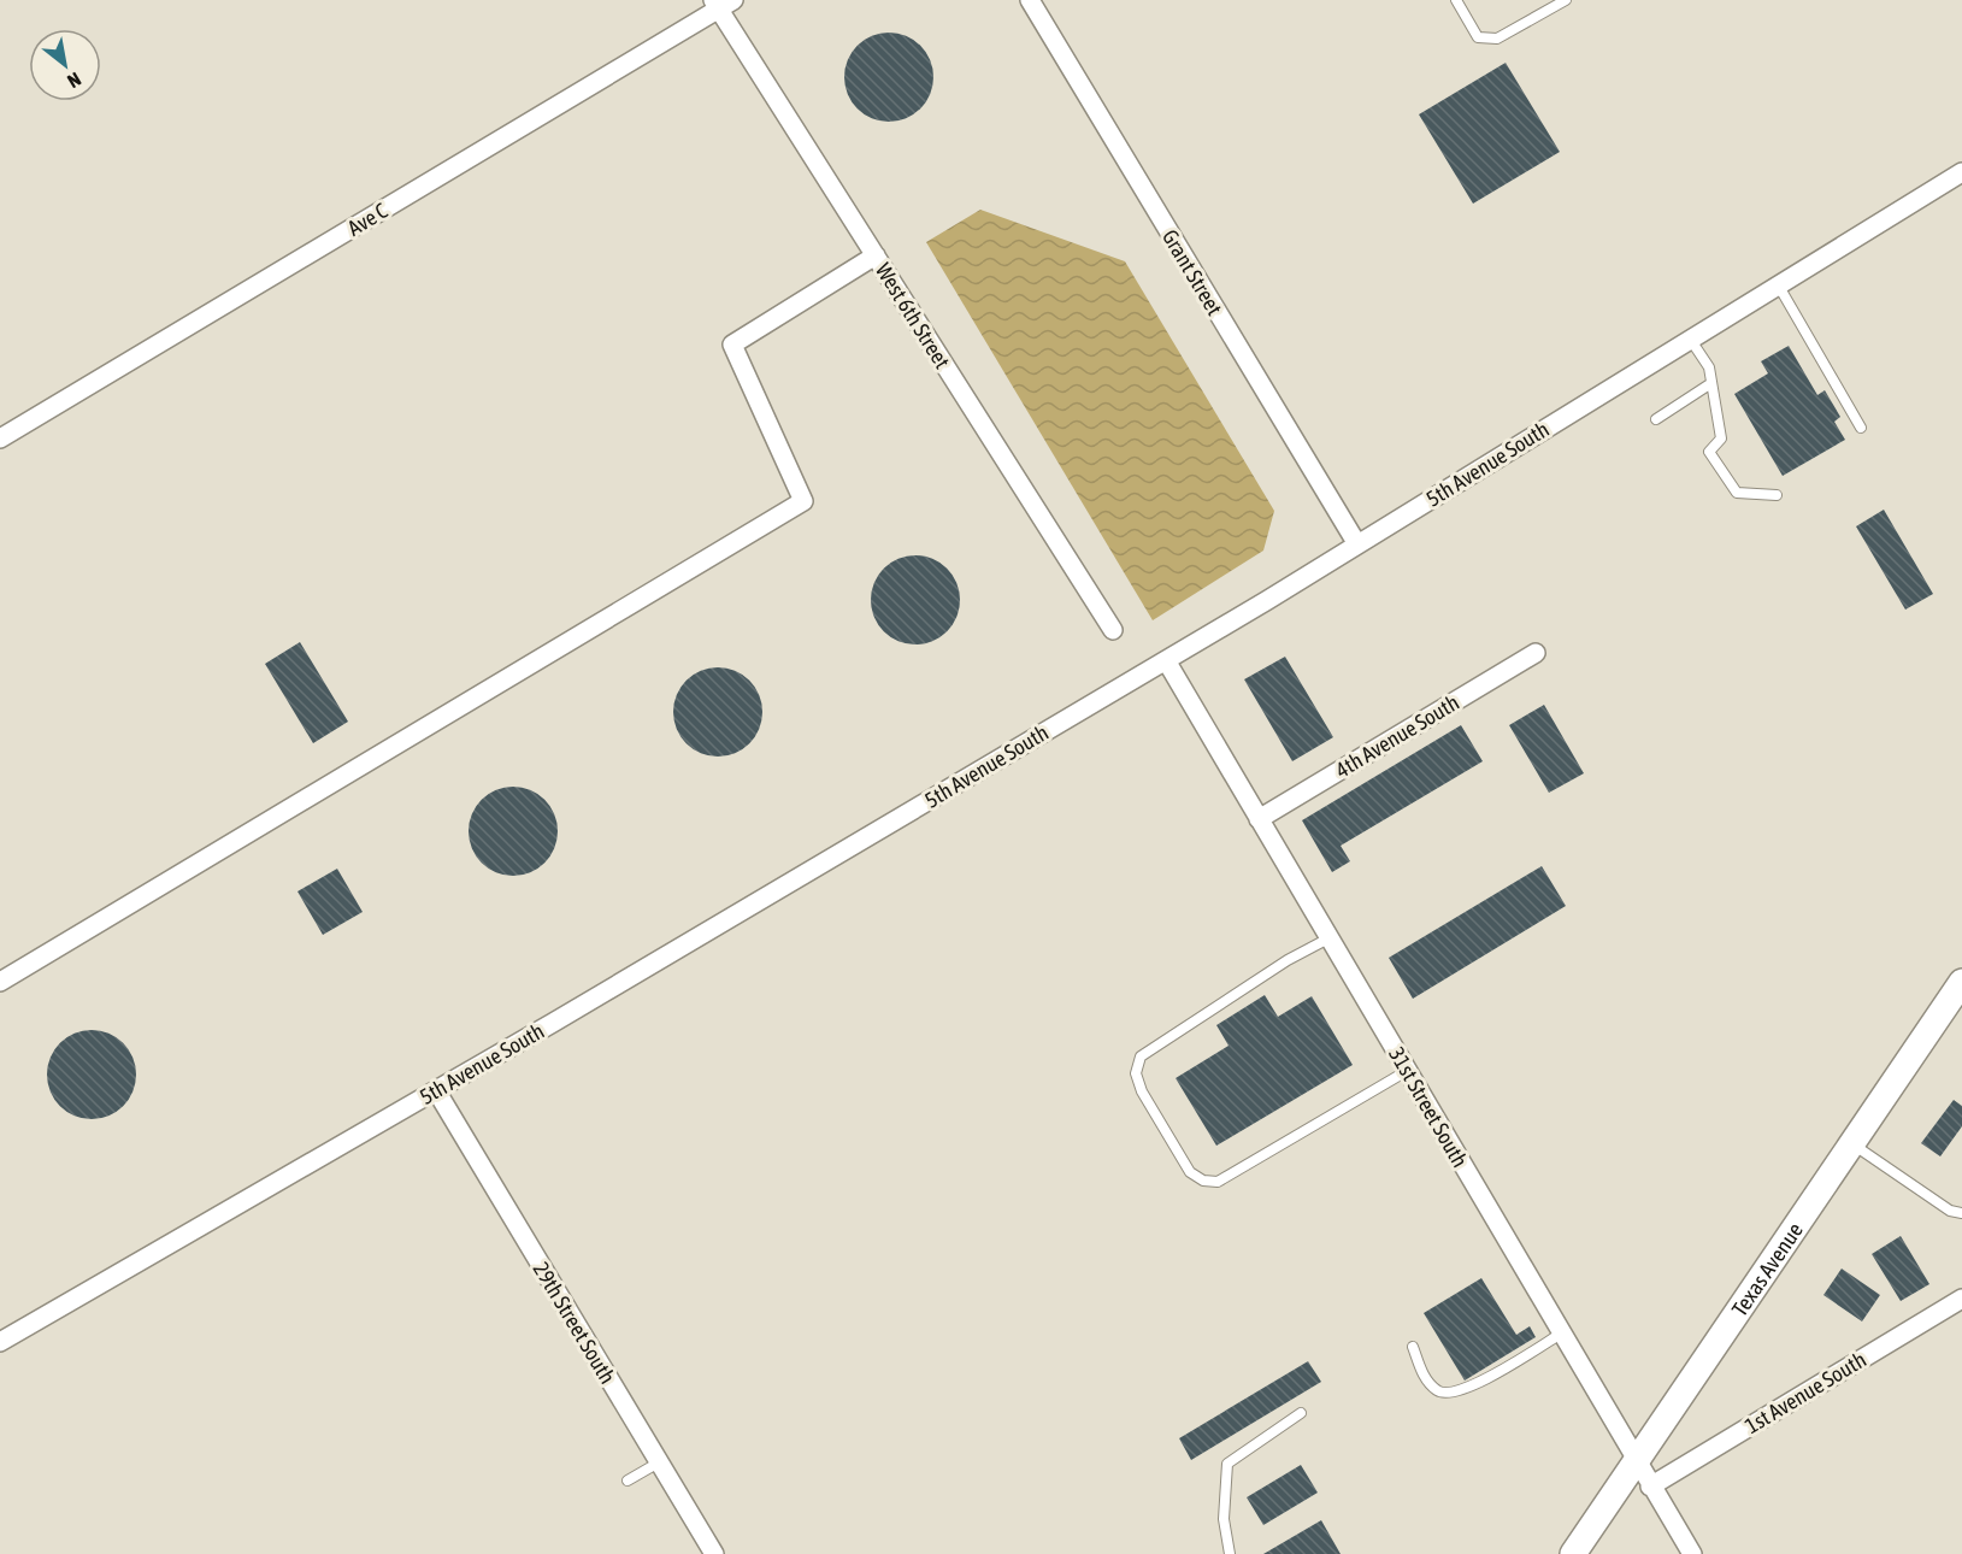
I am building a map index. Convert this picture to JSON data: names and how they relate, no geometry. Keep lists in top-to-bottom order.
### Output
{
  "streets": {
    "main road": ["Texas Avenue"],
    "street": [
      "Ave C",
      "Grant Street",
      "West 6th Street",
      "5th Avenue South",
      "4th Avenue South",
      "31st Street South",
      "29th Street South",
      "1st Avenue South"
    ]
  },
  "crossings": [
    ["Ave C", "West 6th Street"],
    ["Grant Street", "5th Avenue South"],
    ["5th Avenue South", "31st Street South"],
    ["5th Avenue South", "29th Street South"],
    ["4th Avenue South", "31st Street South"],
    ["31st Street South", "Texas Avenue"],
    ["31st Street South", "1st Avenue South"]
  ],
  "north": "bottom right"
}
